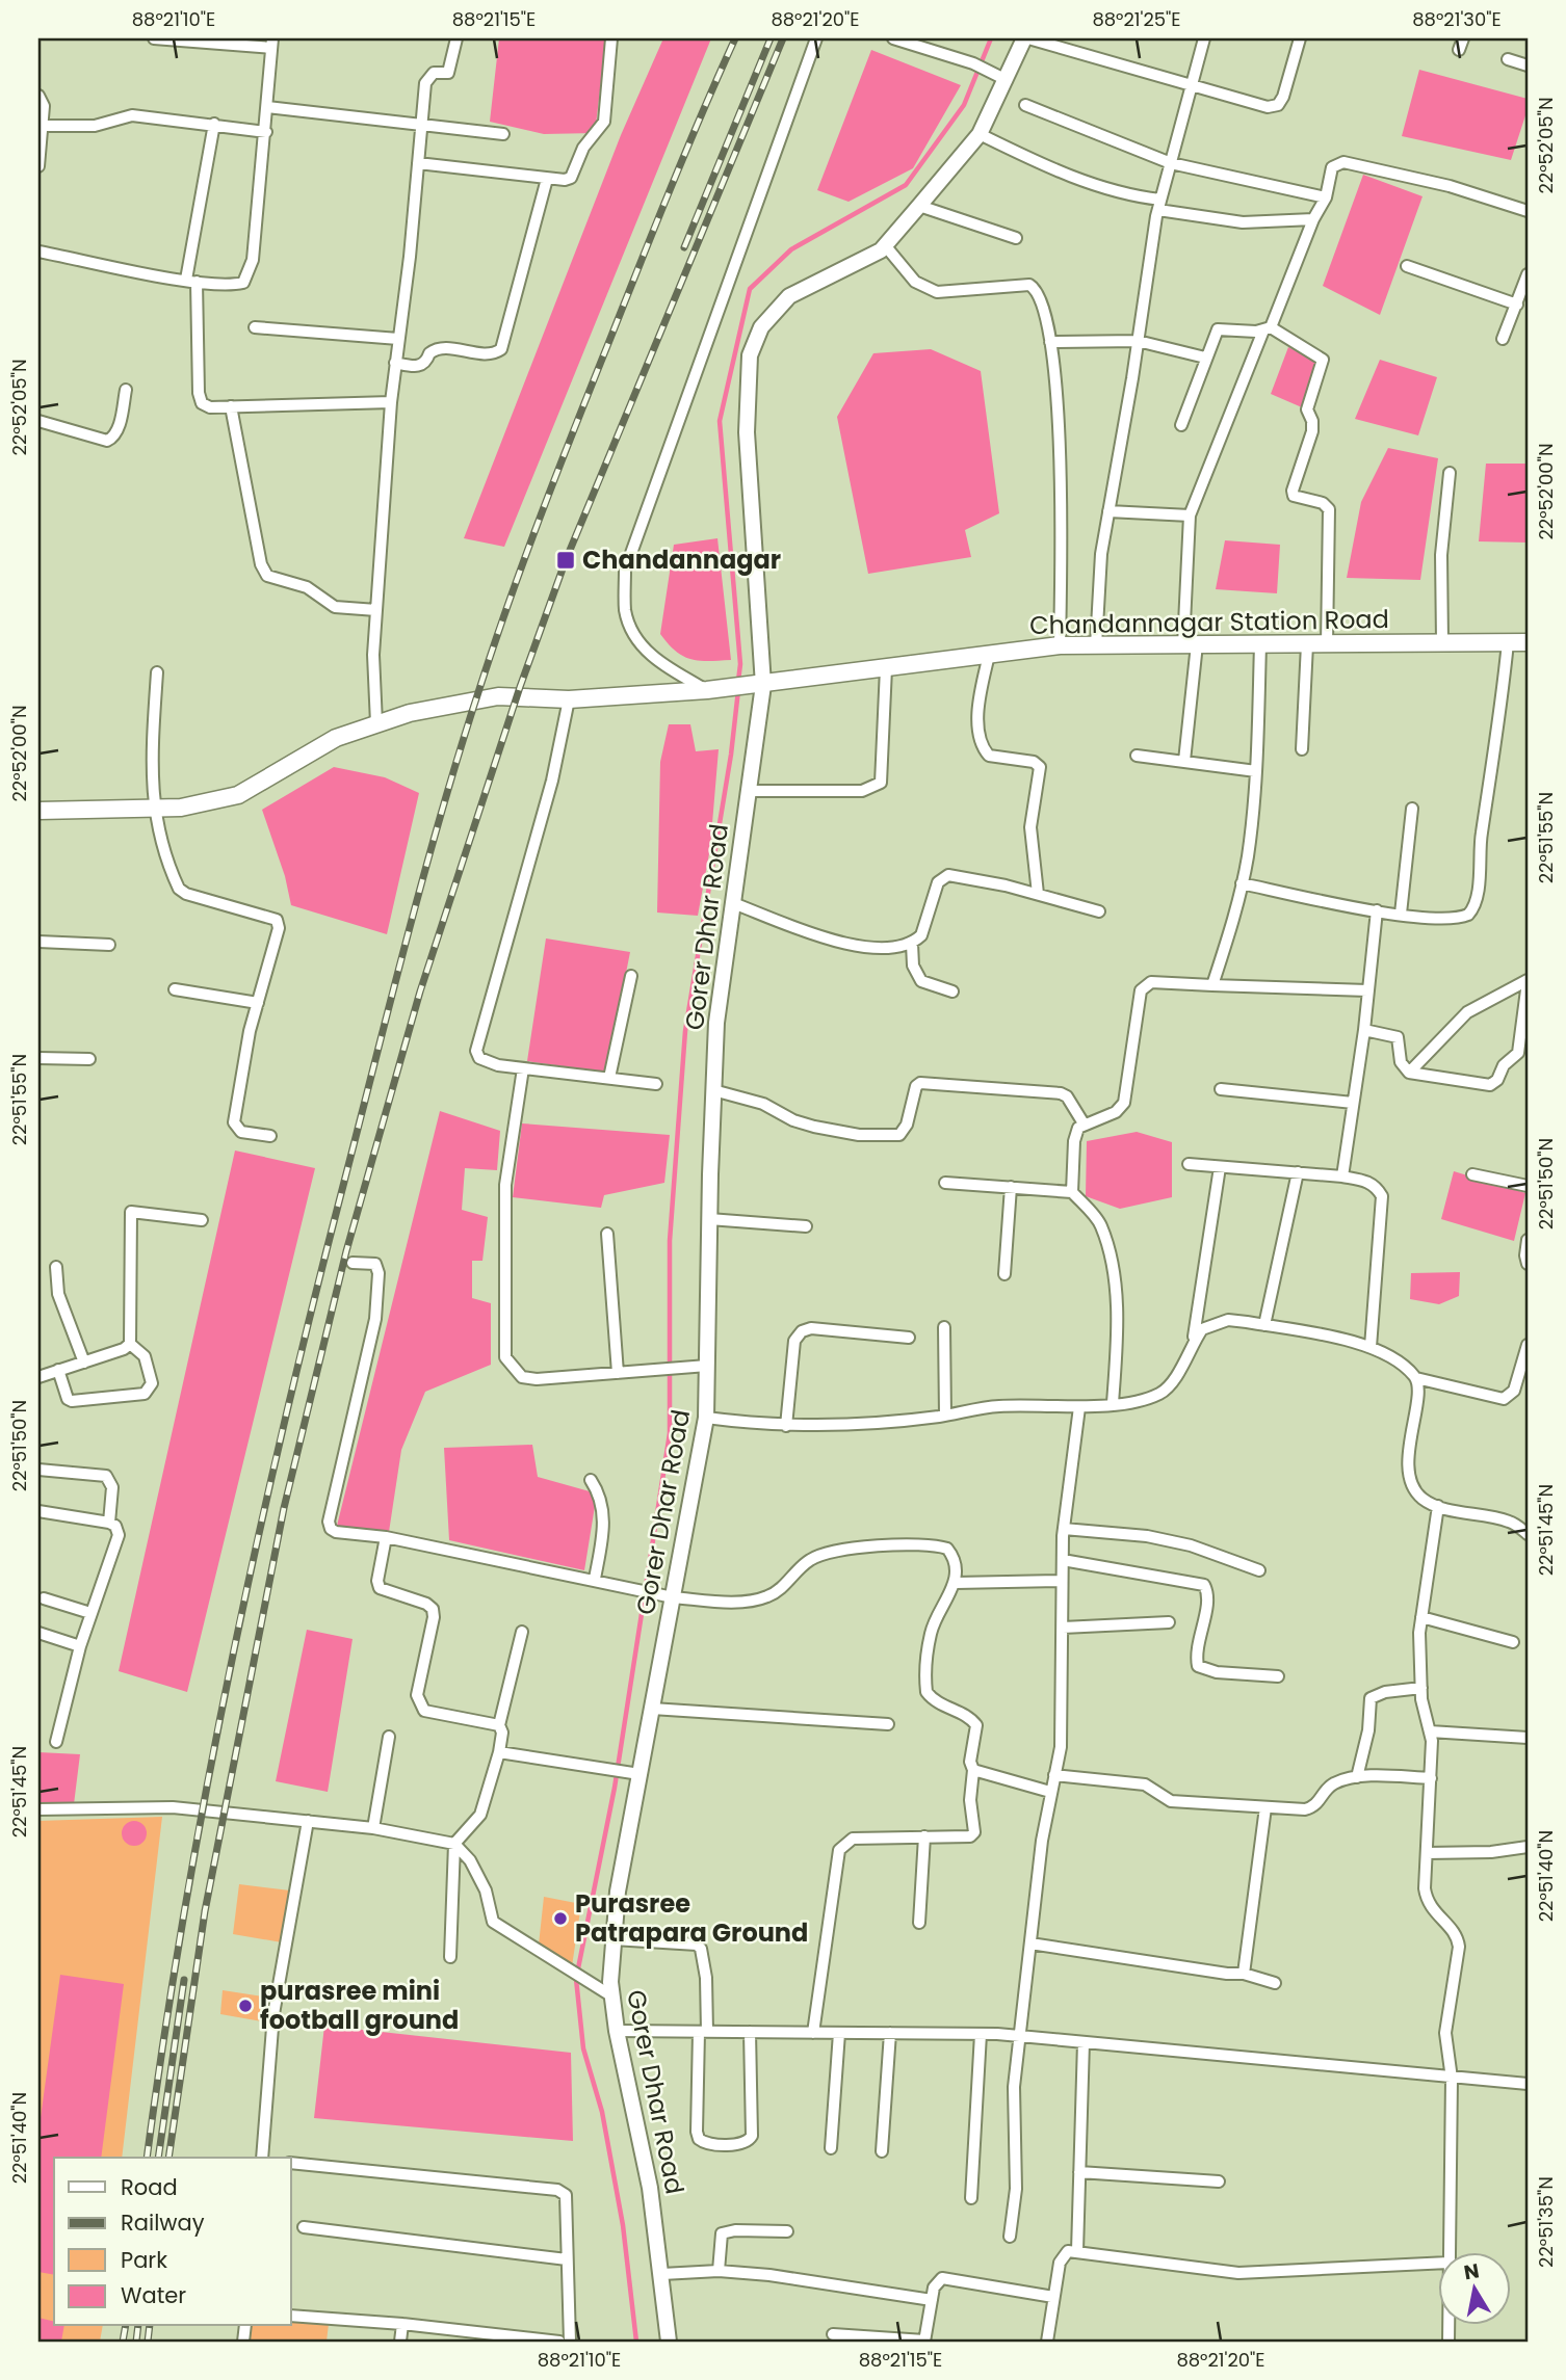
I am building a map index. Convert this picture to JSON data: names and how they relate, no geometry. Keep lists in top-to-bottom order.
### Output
{
  "streets": {
    "main road": ["Chandannagar Station Road"],
    "street": ["Gorer Dhar Road"]
  },
  "crossings": [
    ["Chandannagar Station Road", "Gorer Dhar Road"]
  ],
  "places": {
    "transit": ["Chandannagar"],
    "other": ["Purasree Patrapara Ground", "purasree mini football ground"]
  },
  "legend": [
    "Road",
    "Railway",
    "Park",
    "Water"
  ],
  "north": "top",
  "coordinates": [
    "88°21'10\"E",
    "88°21'15\"E",
    "88°21'20\"E",
    "88°21'25\"E",
    "88°21'30\"E",
    "22°52'05\"N",
    "22°52'00\"N",
    "22°51'55\"N",
    "22°51'50\"N",
    "22°51'45\"N",
    "22°51'40\"N",
    "22°51'35\"N"
  ]
}
